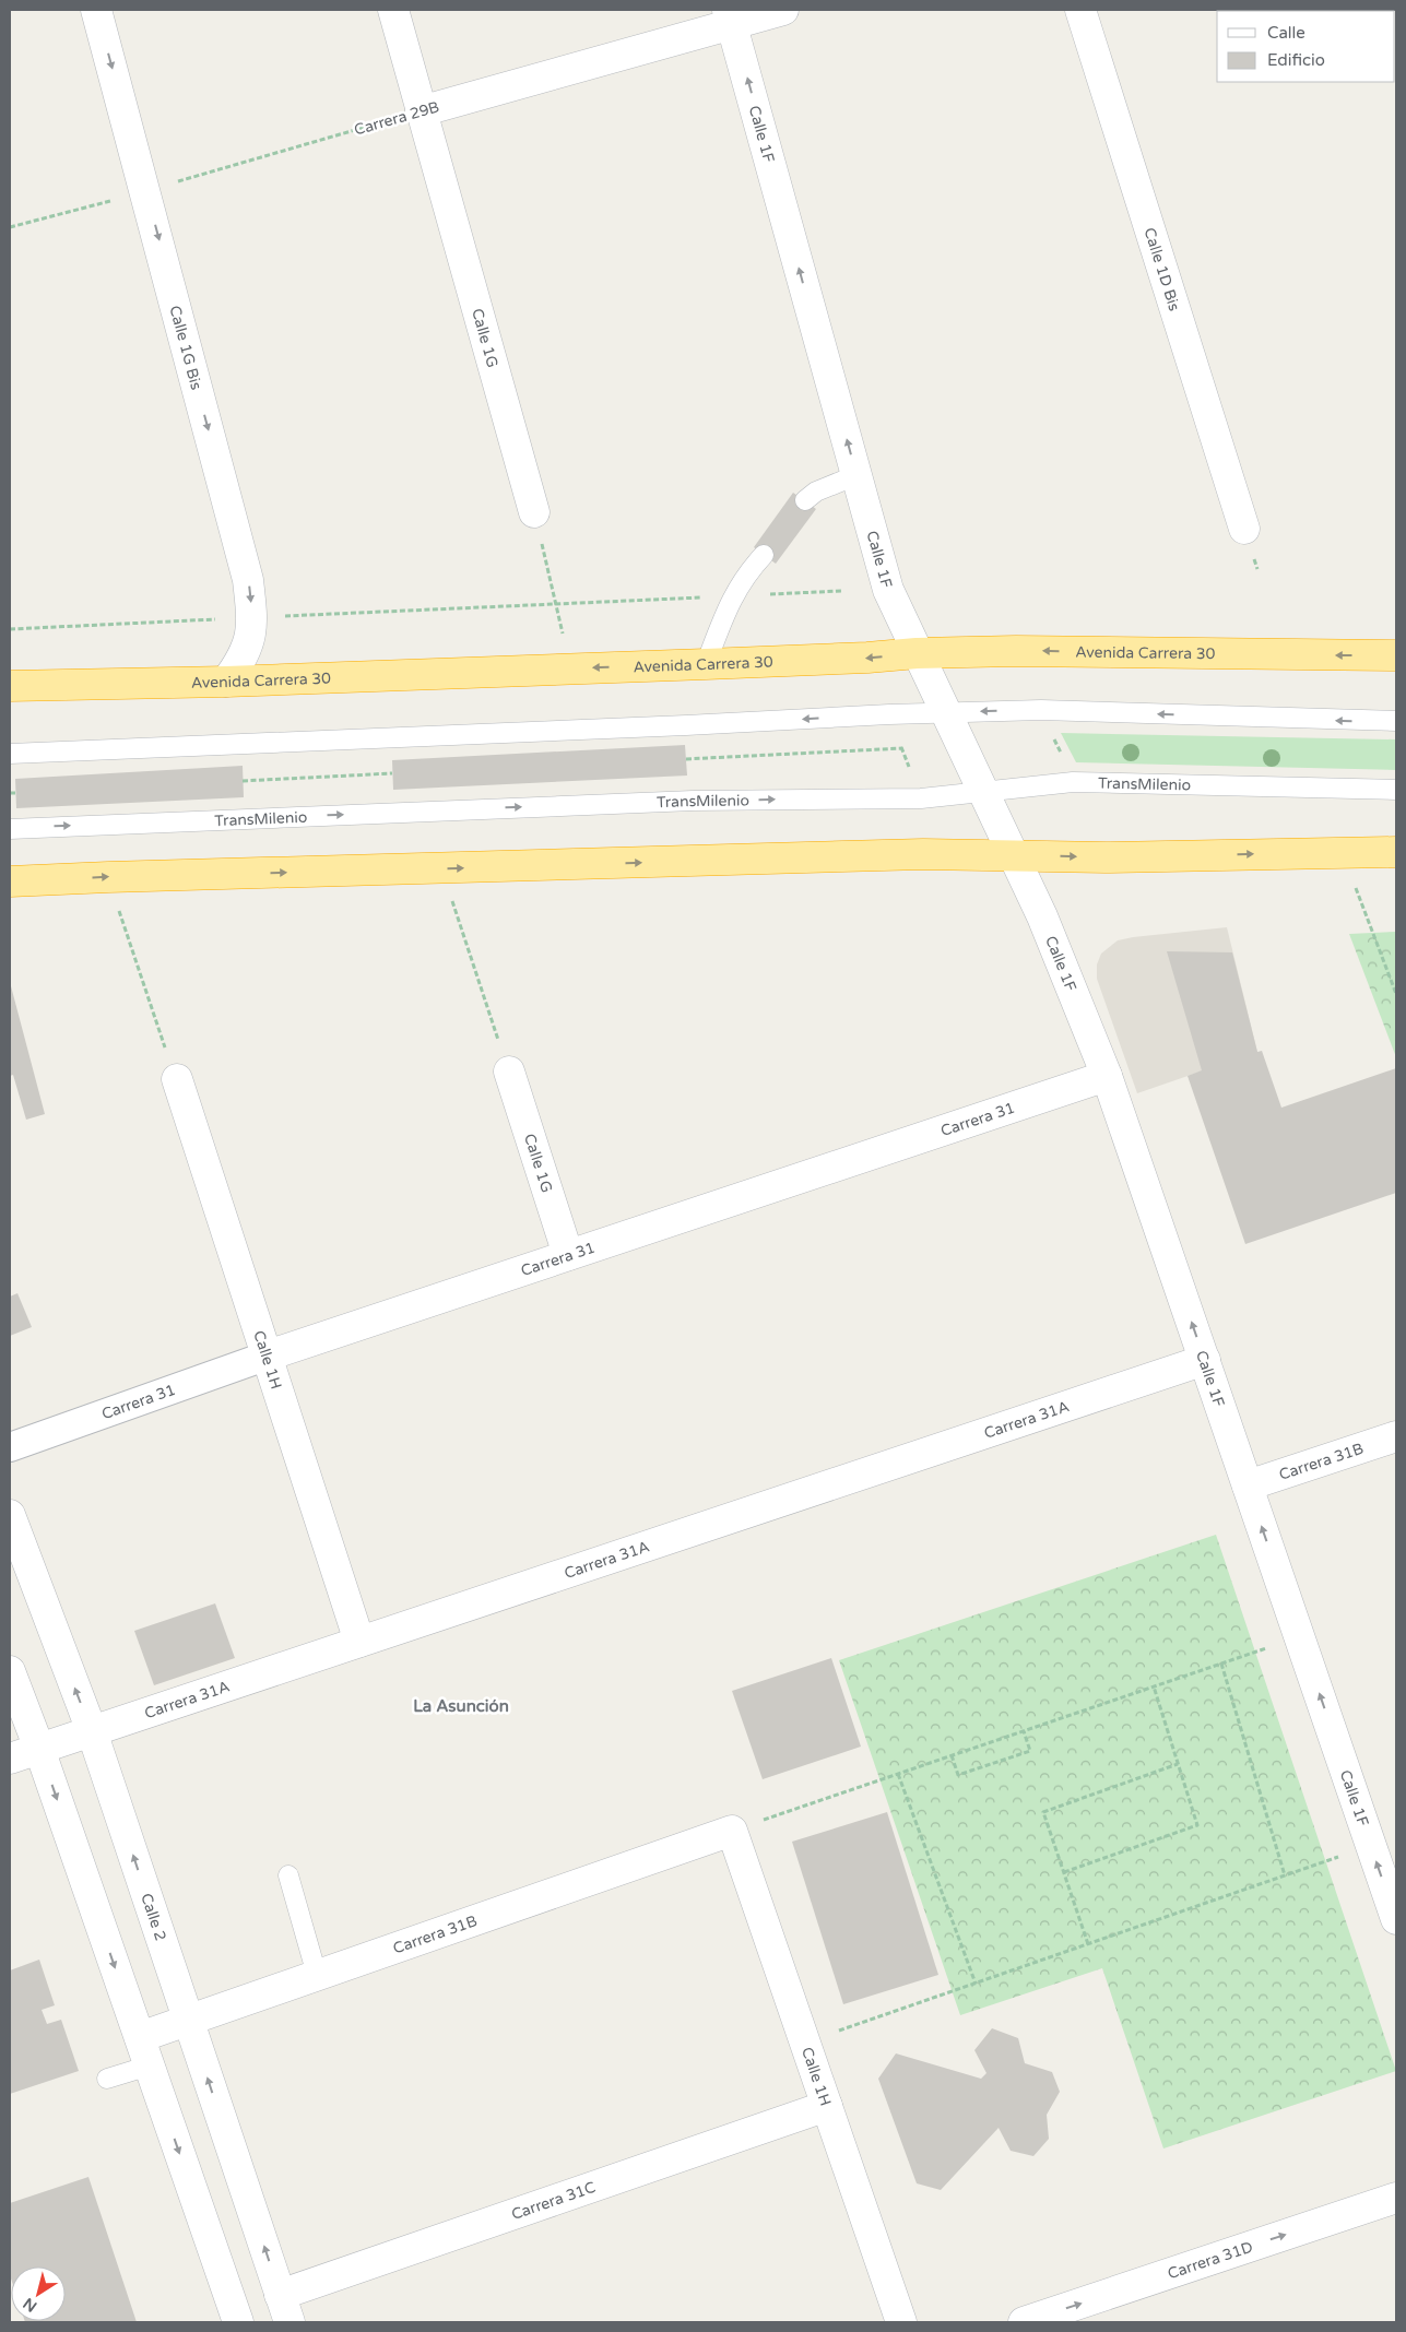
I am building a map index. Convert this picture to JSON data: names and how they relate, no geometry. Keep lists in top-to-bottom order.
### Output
{
  "streets": {
    "highway": ["Avenida Carrera 30"],
    "street": [
      "Carrera 29B",
      "Calle 1F",
      "Calle 1D Bis",
      "Calle 1G",
      "Calle 1G Bis",
      "Carrera 31",
      "Calle 1H",
      "Carrera 31A",
      "Carrera 31B",
      "Calle 2",
      "Carrera 31C",
      "Carrera 31D"
    ],
    "lane": ["TransMilenio"]
  },
  "crossings": [
    ["Carrera 29B", "Calle 1F"],
    ["Carrera 29B", "Calle 1G"],
    ["Carrera 29B", "Calle 1G Bis"],
    ["Calle 1F", "Avenida Carrera 30"],
    ["Calle 1F", "TransMilenio"],
    ["Calle 1F", "Carrera 31"],
    ["Calle 1F", "Carrera 31A"],
    ["Calle 1F", "Carrera 31B"],
    ["Calle 1G", "Carrera 31"],
    ["Calle 1G Bis", "Avenida Carrera 30"],
    ["Carrera 31", "Calle 1H"],
    ["Calle 1H", "Carrera 31A"],
    ["Calle 1H", "Carrera 31B"],
    ["Calle 1H", "Carrera 31C"],
    ["Carrera 31A", "Calle 2"],
    ["Carrera 31B", "Calle 2"],
    ["Calle 2", "Carrera 31C"]
  ],
  "one_way": ["Calle 1F", "Calle 1G Bis", "Carrera 31D"],
  "districts": ["La Asunción"],
  "legend": ["Calle", "Edificio"],
  "north": "bottom left"
}
